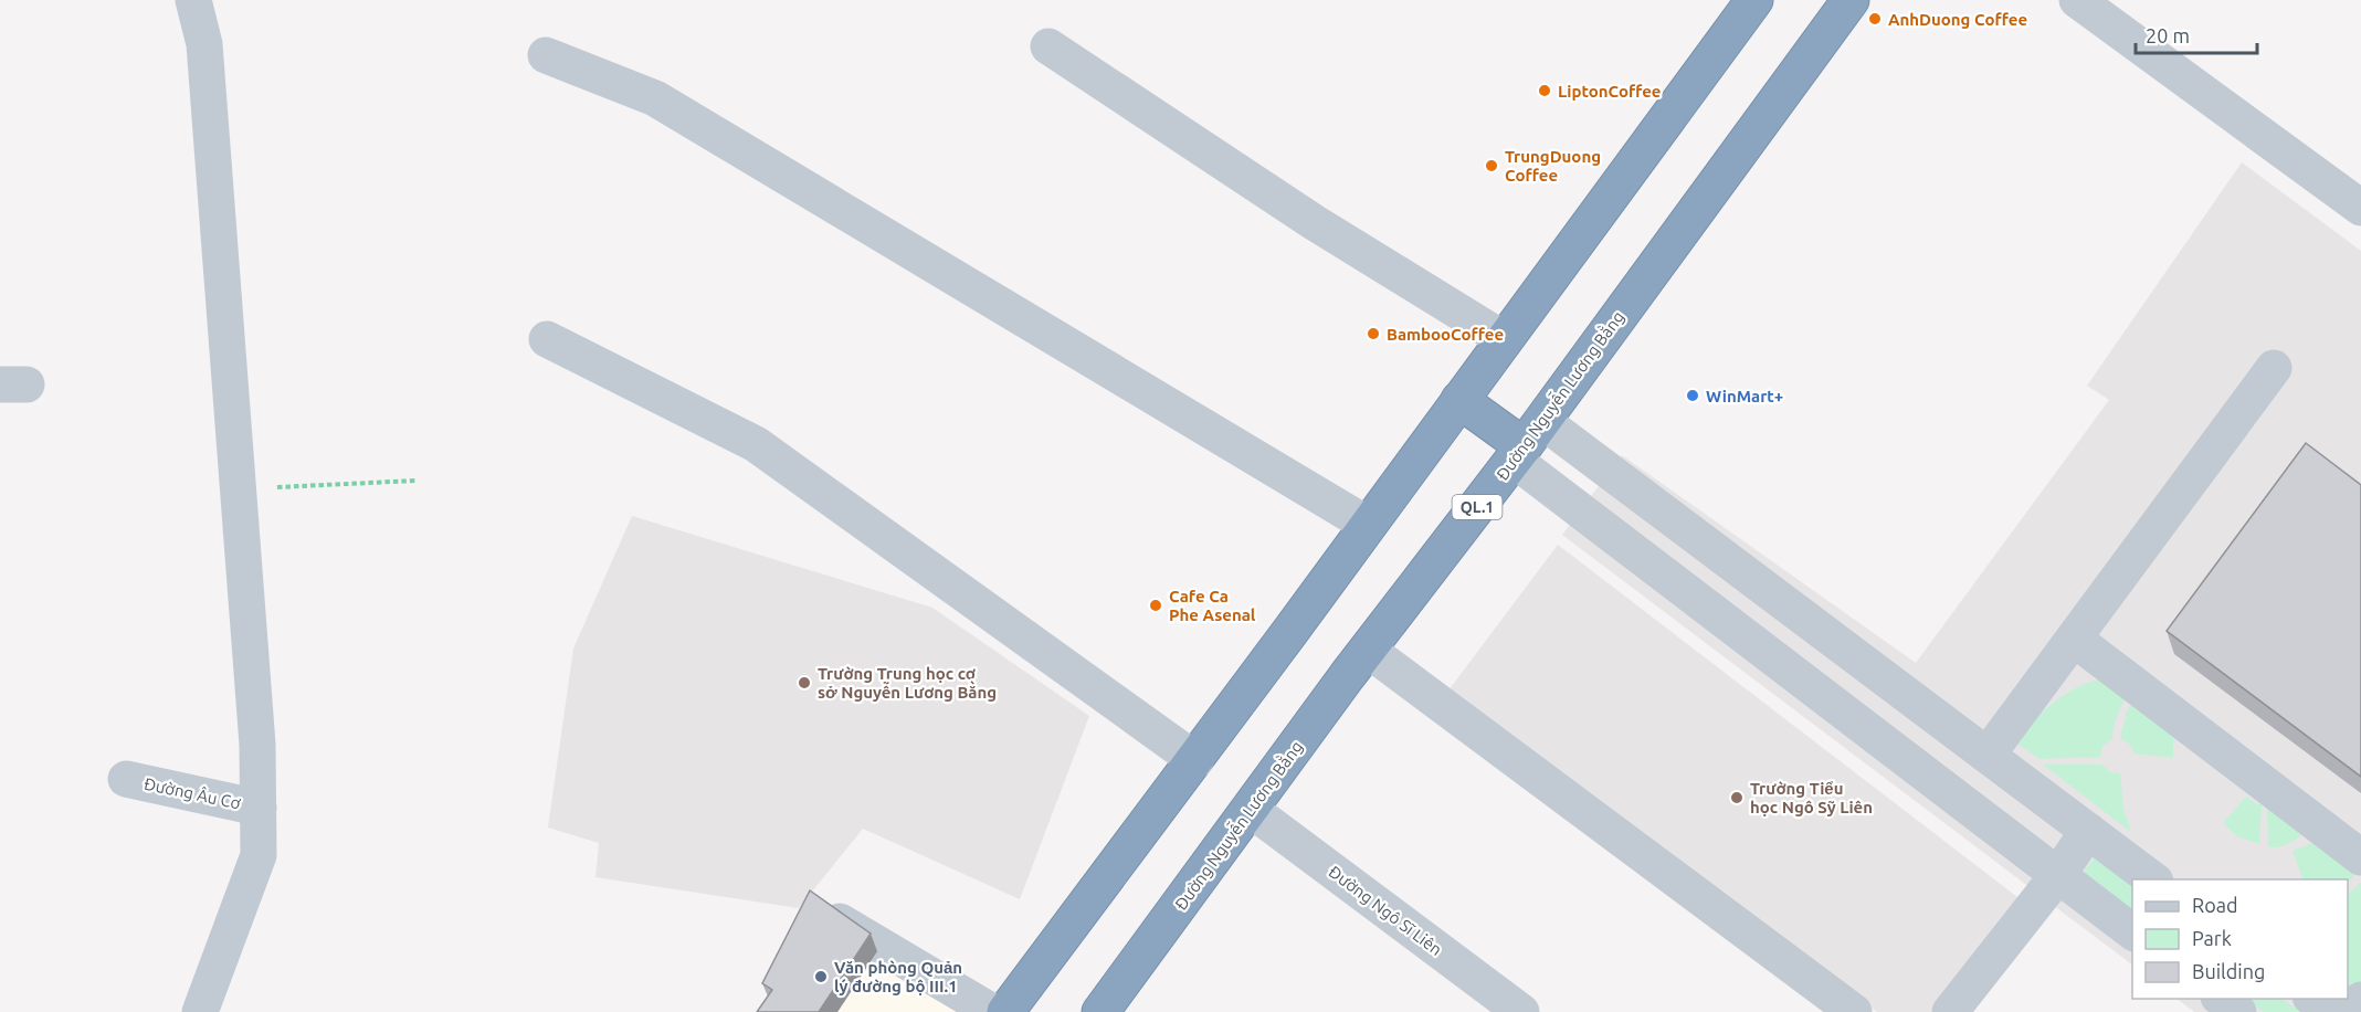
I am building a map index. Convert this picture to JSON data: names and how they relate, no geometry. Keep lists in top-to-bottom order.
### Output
{
  "streets": {
    "highway": ["Đường Nguyễn Lương Bằng", "QL.1"],
    "street": ["Đường Âu Cơ", "Đường Ngô Sĩ Liên"]
  },
  "crossings": [
    ["Đường Nguyễn Lương Bằng", "Đường Ngô Sĩ Liên"]
  ],
  "places": [
    "AnhDuong Coffee",
    "LiptonCoffee",
    "TrungDuong Coffee",
    "BambooCoffee",
    "WinMart+",
    "Cafe Ca Phe Asenal",
    "Trường Trung học cơ sở Nguyễn Lương Bằng",
    "Trường Tiểu học Ngô Sỹ Liên",
    "Văn phòng Quản lý đường bộ III.1"
  ],
  "legend": ["Road", "Park", "Building"],
  "scale_bar": "20 m"
}
